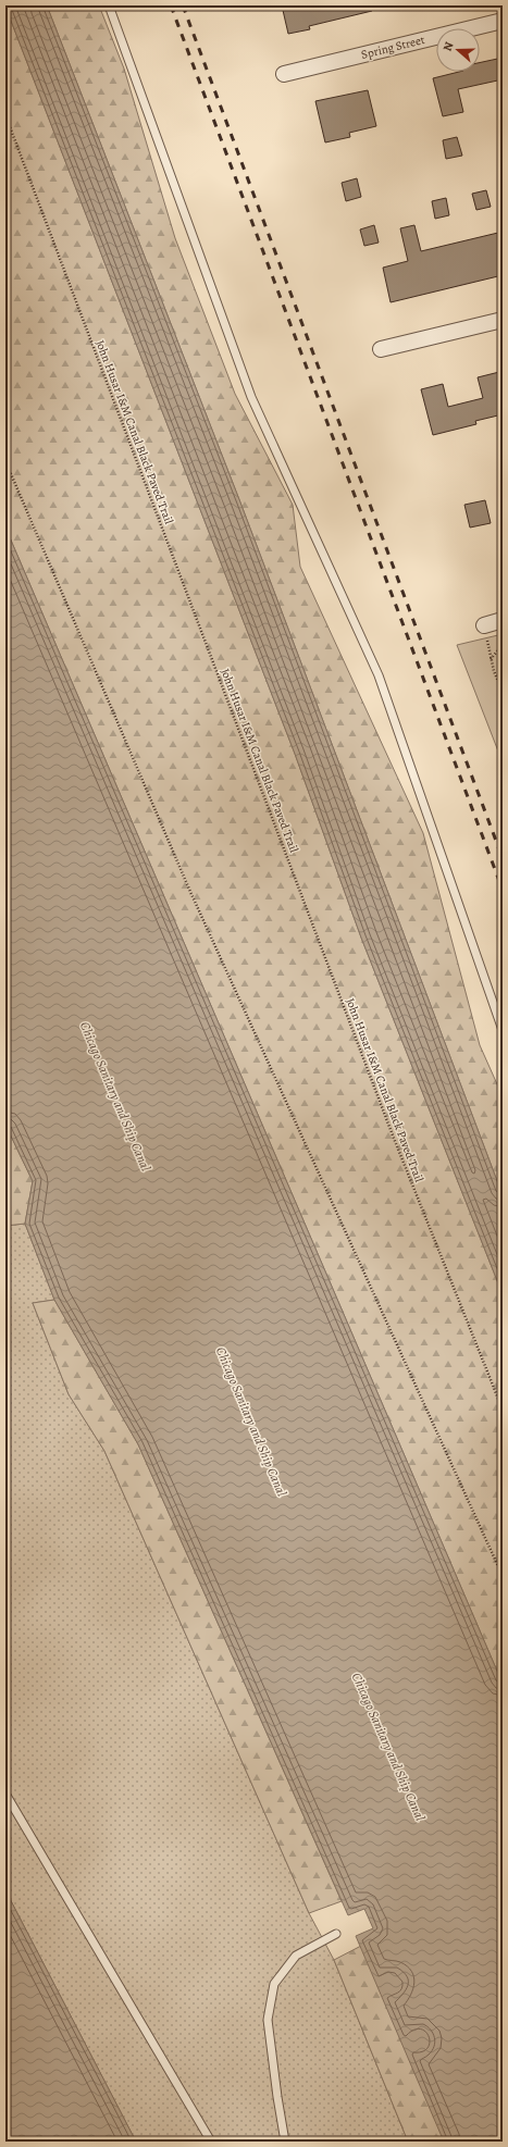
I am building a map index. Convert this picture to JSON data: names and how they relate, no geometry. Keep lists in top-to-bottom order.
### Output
{
  "streets": {
    "street": ["Spring Street"],
    "path": ["John Husar I&M Canal Black Paved Trail"]
  },
  "water": ["Chicago Sanitary and Ship Canal"],
  "north": "left"
}
